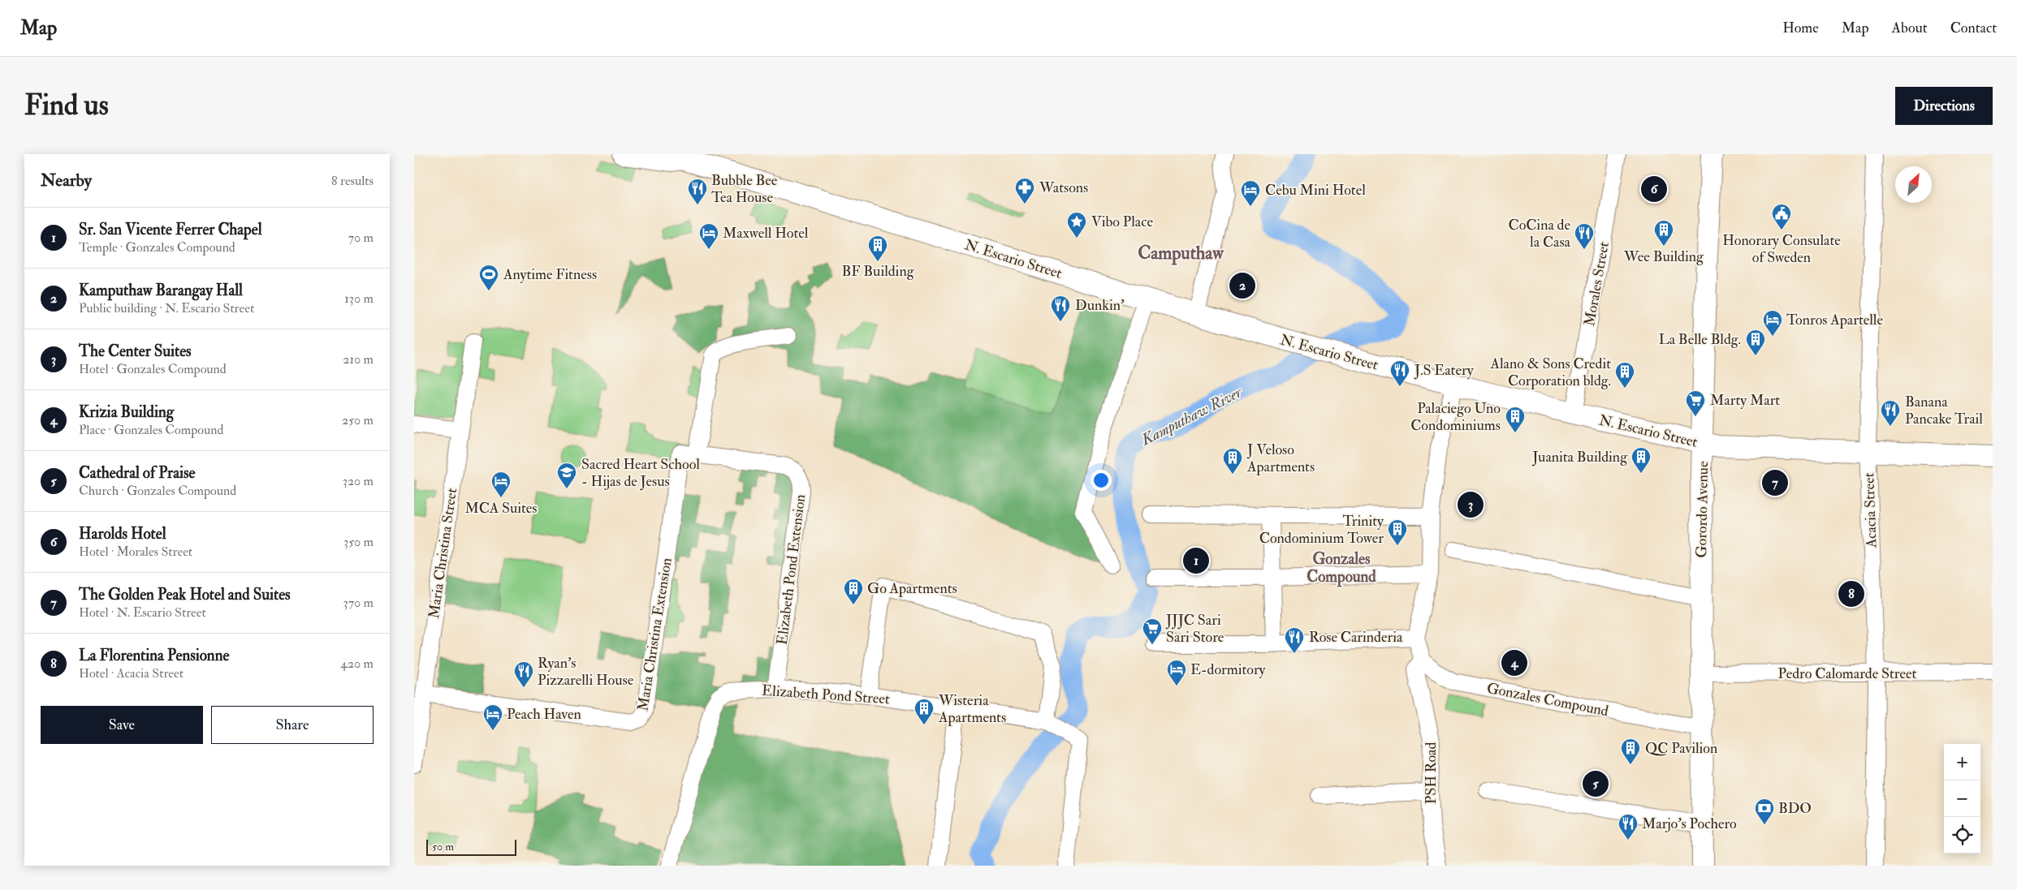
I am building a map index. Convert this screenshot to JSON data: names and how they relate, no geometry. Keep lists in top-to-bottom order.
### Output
{
  "streets": {
    "main road": ["N. Escario Street", "Gorordo Avenue"],
    "street": [
      "Morales Street",
      "Acacia Street",
      "Maria Christina Street",
      "Elizabeth Pond Extension",
      "Maria Christina Extension",
      "Pedro Calomarde Street",
      "Elizabeth Pond Street",
      "Gonzales Compound",
      "PSH Road"
    ]
  },
  "crossings": [
    ["N. Escario Street", "Morales Street"],
    ["N. Escario Street", "Gorordo Avenue"],
    ["N. Escario Street", "Acacia Street"],
    ["Gorordo Avenue", "Pedro Calomarde Street"],
    ["Gorordo Avenue", "Gonzales Compound"],
    ["Acacia Street", "Pedro Calomarde Street"],
    ["Maria Christina Street", "Maria Christina Extension"],
    ["Elizabeth Pond Extension", "Maria Christina Extension"],
    ["Elizabeth Pond Extension", "Elizabeth Pond Street"],
    ["Gonzales Compound", "PSH Road"]
  ],
  "districts": ["Camputhaw", "Gonzales Compound"],
  "water": ["Kamputhaw River"],
  "places": {
    "pharmacy": ["Watsons"],
    "restaurant": [
      "Bubble Bee Tea House",
      "CoCina de la Casa",
      "Dunkin'",
      "J.S Eatery",
      "Banana Pancake Trail",
      "Rose Carinderia",
      "Ryan's Pizzarelli House",
      "Marjo's Pochero"
    ],
    "hotel": [
      "Cebu Mini Hotel",
      "Maxwell Hotel",
      "Tonros Apartelle",
      "MCA Suites",
      "E-dormitory",
      "Peach Haven"
    ],
    "public building": ["Honorary Consulate of Sweden"],
    "place": ["Vibo Place"],
    "building": [
      "Wee Building",
      "BF Building",
      "La Belle Bldg.",
      "Alano & Sons Credit Corporation bldg.",
      "Palaciego Uno Condominiums",
      "Juanita Building",
      "J Veloso Apartments",
      "Trinity Condominium Tower",
      "Go Apartments",
      "Wisteria Apartments",
      "QC Pavilion"
    ],
    "sports": ["Anytime Fitness"],
    "supermarket": ["Marty Mart", "JJJC Sari Sari Store"],
    "school or university": ["Sacred Heart School - Hijas de Jesus"],
    "bank": ["BDO"]
  },
  "scale_bar": "50 m",
  "north": "top right",
  "page": {
    "header": "Map",
    "nav": [
      "Home",
      "Map",
      "About",
      "Contact"
    ],
    "buttons": [
      "Directions",
      ["Save", "Share"]
    ],
    "title": "Find us",
    "heading": ["Nearby", "8 results"],
    "pins": [
      "6",
      "2",
      "7",
      "3",
      "1",
      "8",
      "4",
      "5"
    ],
    "list": [
      {
        "mark": "1",
        "name": "Sr. San Vicente Ferrer Chapel",
        "note": "Temple · Gonzales Compound",
        "value": "70 m"
      },
      {
        "mark": "2",
        "name": "Kamputhaw Barangay Hall",
        "note": "Public building · N. Escario Street",
        "value": "130 m"
      },
      {
        "mark": "3",
        "name": "The Center Suites",
        "note": "Hotel · Gonzales Compound",
        "value": "210 m"
      },
      {
        "mark": "4",
        "name": "Krizia Building",
        "note": "Place · Gonzales Compound",
        "value": "250 m"
      },
      {
        "mark": "5",
        "name": "Cathedral of Praise",
        "note": "Church · Gonzales Compound",
        "value": "320 m"
      },
      {
        "mark": "6",
        "name": "Harolds Hotel",
        "note": "Hotel · Morales Street",
        "value": "350 m"
      },
      {
        "mark": "7",
        "name": "The Golden Peak Hotel and Suites",
        "note": "Hotel · N. Escario Street",
        "value": "370 m"
      },
      {
        "mark": "8",
        "name": "La Florentina Pensionne",
        "note": "Hotel · Acacia Street",
        "value": "420 m"
      }
    ],
    "map_buttons": ["+", "−"],
    "scale": "50 m"
  }
}
